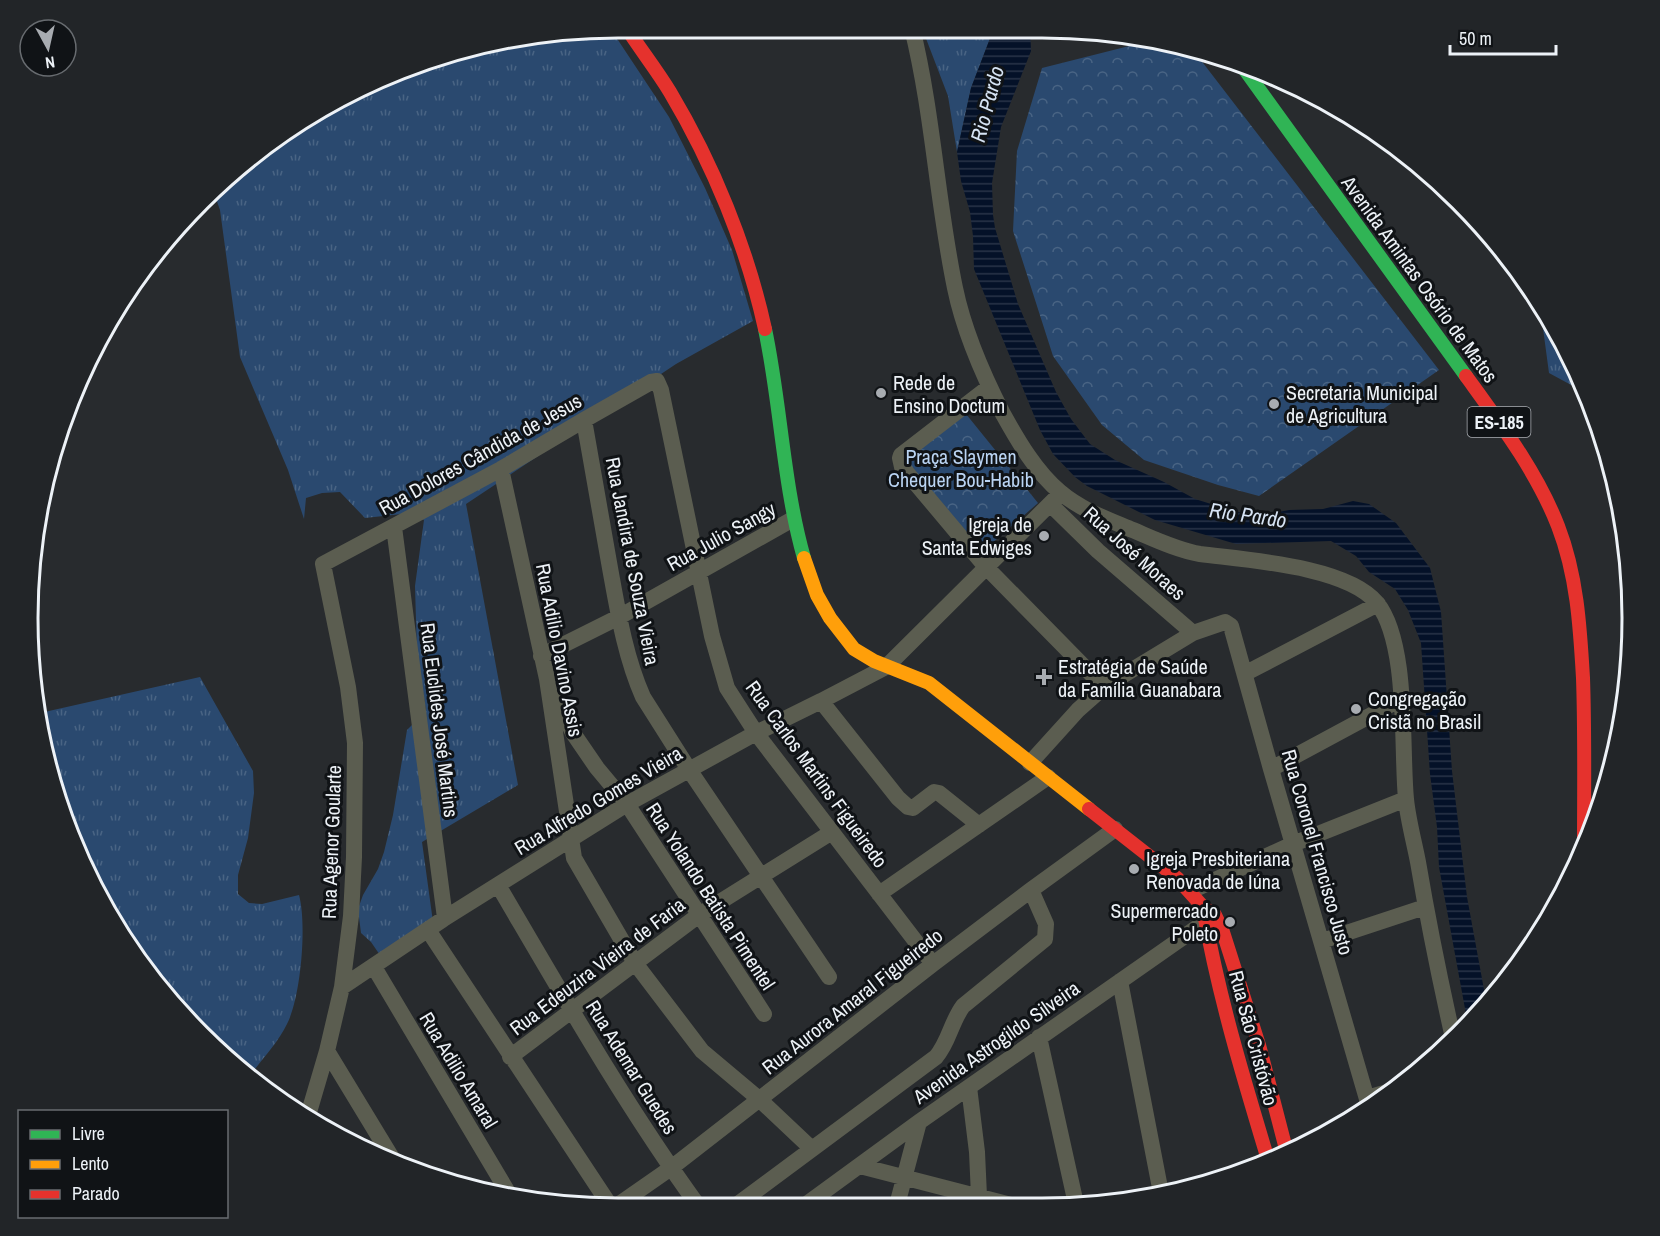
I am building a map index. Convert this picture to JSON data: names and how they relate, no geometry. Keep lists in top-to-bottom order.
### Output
{
  "streets": {
    "main road": ["Avenida Amintas Osório de Matos", "ES-185", "Rua São Cristóvão"],
    "street": [
      "Rua Dolores Cândida de Jesus",
      "Rua Julio Sangy",
      "Rua José Moraes",
      "Rua Jandira de Souza Vieira",
      "Rua Adilio Davino Assis",
      "Rua Euclides José Martins",
      "Rua Carlos Martins Figueiredo",
      "Rua Alfredo Gomes Vieira",
      "Rua Agenor Goularte",
      "Rua Coronel Francisco Justo",
      "Rua Yolando Batista Pimentel",
      "Rua Edeuzira Vieira de Faria",
      "Rua Aurora Amaral Figueiredo",
      "Avenida Astrogildo Silveira",
      "Rua Ademar Guedes",
      "Rua Adilio Amaral"
    ]
  },
  "crossings": [
    ["Rua Dolores Cândida de Jesus", "Rua Jandira de Souza Vieira"],
    ["Rua Dolores Cândida de Jesus", "Rua Adilio Davino Assis"],
    ["Rua Dolores Cândida de Jesus", "Rua Euclides José Martins"],
    ["Rua Dolores Cândida de Jesus", "Rua Carlos Martins Figueiredo"],
    ["Rua Dolores Cândida de Jesus", "Rua Agenor Goularte"],
    ["Rua Julio Sangy", "Rua Jandira de Souza Vieira"],
    ["Rua Julio Sangy", "Rua Adilio Davino Assis"],
    ["Rua Julio Sangy", "Rua Carlos Martins Figueiredo"],
    ["Rua Julio Sangy", "Rua São Cristóvão"],
    ["Rua José Moraes", "Rua Alfredo Gomes Vieira"],
    ["Rua José Moraes", "Rua Coronel Francisco Justo"],
    ["Rua Jandira de Souza Vieira", "Rua Alfredo Gomes Vieira"],
    ["Rua Jandira de Souza Vieira", "Rua Edeuzira Vieira de Faria"],
    ["Rua Adilio Davino Assis", "Rua Alfredo Gomes Vieira"],
    ["Rua Adilio Davino Assis", "Rua Yolando Batista Pimentel"],
    ["Rua Adilio Davino Assis", "Rua Edeuzira Vieira de Faria"],
    ["Rua Adilio Davino Assis", "Rua Aurora Amaral Figueiredo"],
    ["Rua Euclides José Martins", "Rua Alfredo Gomes Vieira"],
    ["Rua Carlos Martins Figueiredo", "Rua Alfredo Gomes Vieira"],
    ["Rua Carlos Martins Figueiredo", "Rua Edeuzira Vieira de Faria"],
    ["Rua Carlos Martins Figueiredo", "Rua Aurora Amaral Figueiredo"],
    ["Rua Alfredo Gomes Vieira", "Rua Agenor Goularte"],
    ["Rua Alfredo Gomes Vieira", "Rua Yolando Batista Pimentel"],
    ["Rua Alfredo Gomes Vieira", "Rua São Cristóvão"],
    ["Rua Alfredo Gomes Vieira", "Rua Ademar Guedes"],
    ["Rua Alfredo Gomes Vieira", "Rua Adilio Amaral"],
    ["Rua Yolando Batista Pimentel", "Rua Edeuzira Vieira de Faria"],
    ["Rua Edeuzira Vieira de Faria", "Rua Ademar Guedes"],
    ["Rua Aurora Amaral Figueiredo", "Rua São Cristóvão"],
    ["Rua Aurora Amaral Figueiredo", "Rua Ademar Guedes"],
    ["Rua São Cristóvão", "Avenida Astrogildo Silveira"]
  ],
  "water": ["Rio Pardo"],
  "parks": ["Praça Slaymen Chequer Bou-Habib"],
  "places": {
    "other": [
      "Rede de Ensino Doctum",
      "Secretaria Municipal de Agricultura",
      "Igreja de Santa Edwiges",
      "Congregação Cristã no Brasil",
      "Igreja Presbiteriana Renovada de Iúna",
      "Supermercado Poleto"
    ],
    "health": ["Estratégia de Saúde da Família Guanabara"]
  },
  "legend": ["Livre", "Lento", "Parado"],
  "scale_bar": "50 m",
  "north": "bottom"
}
